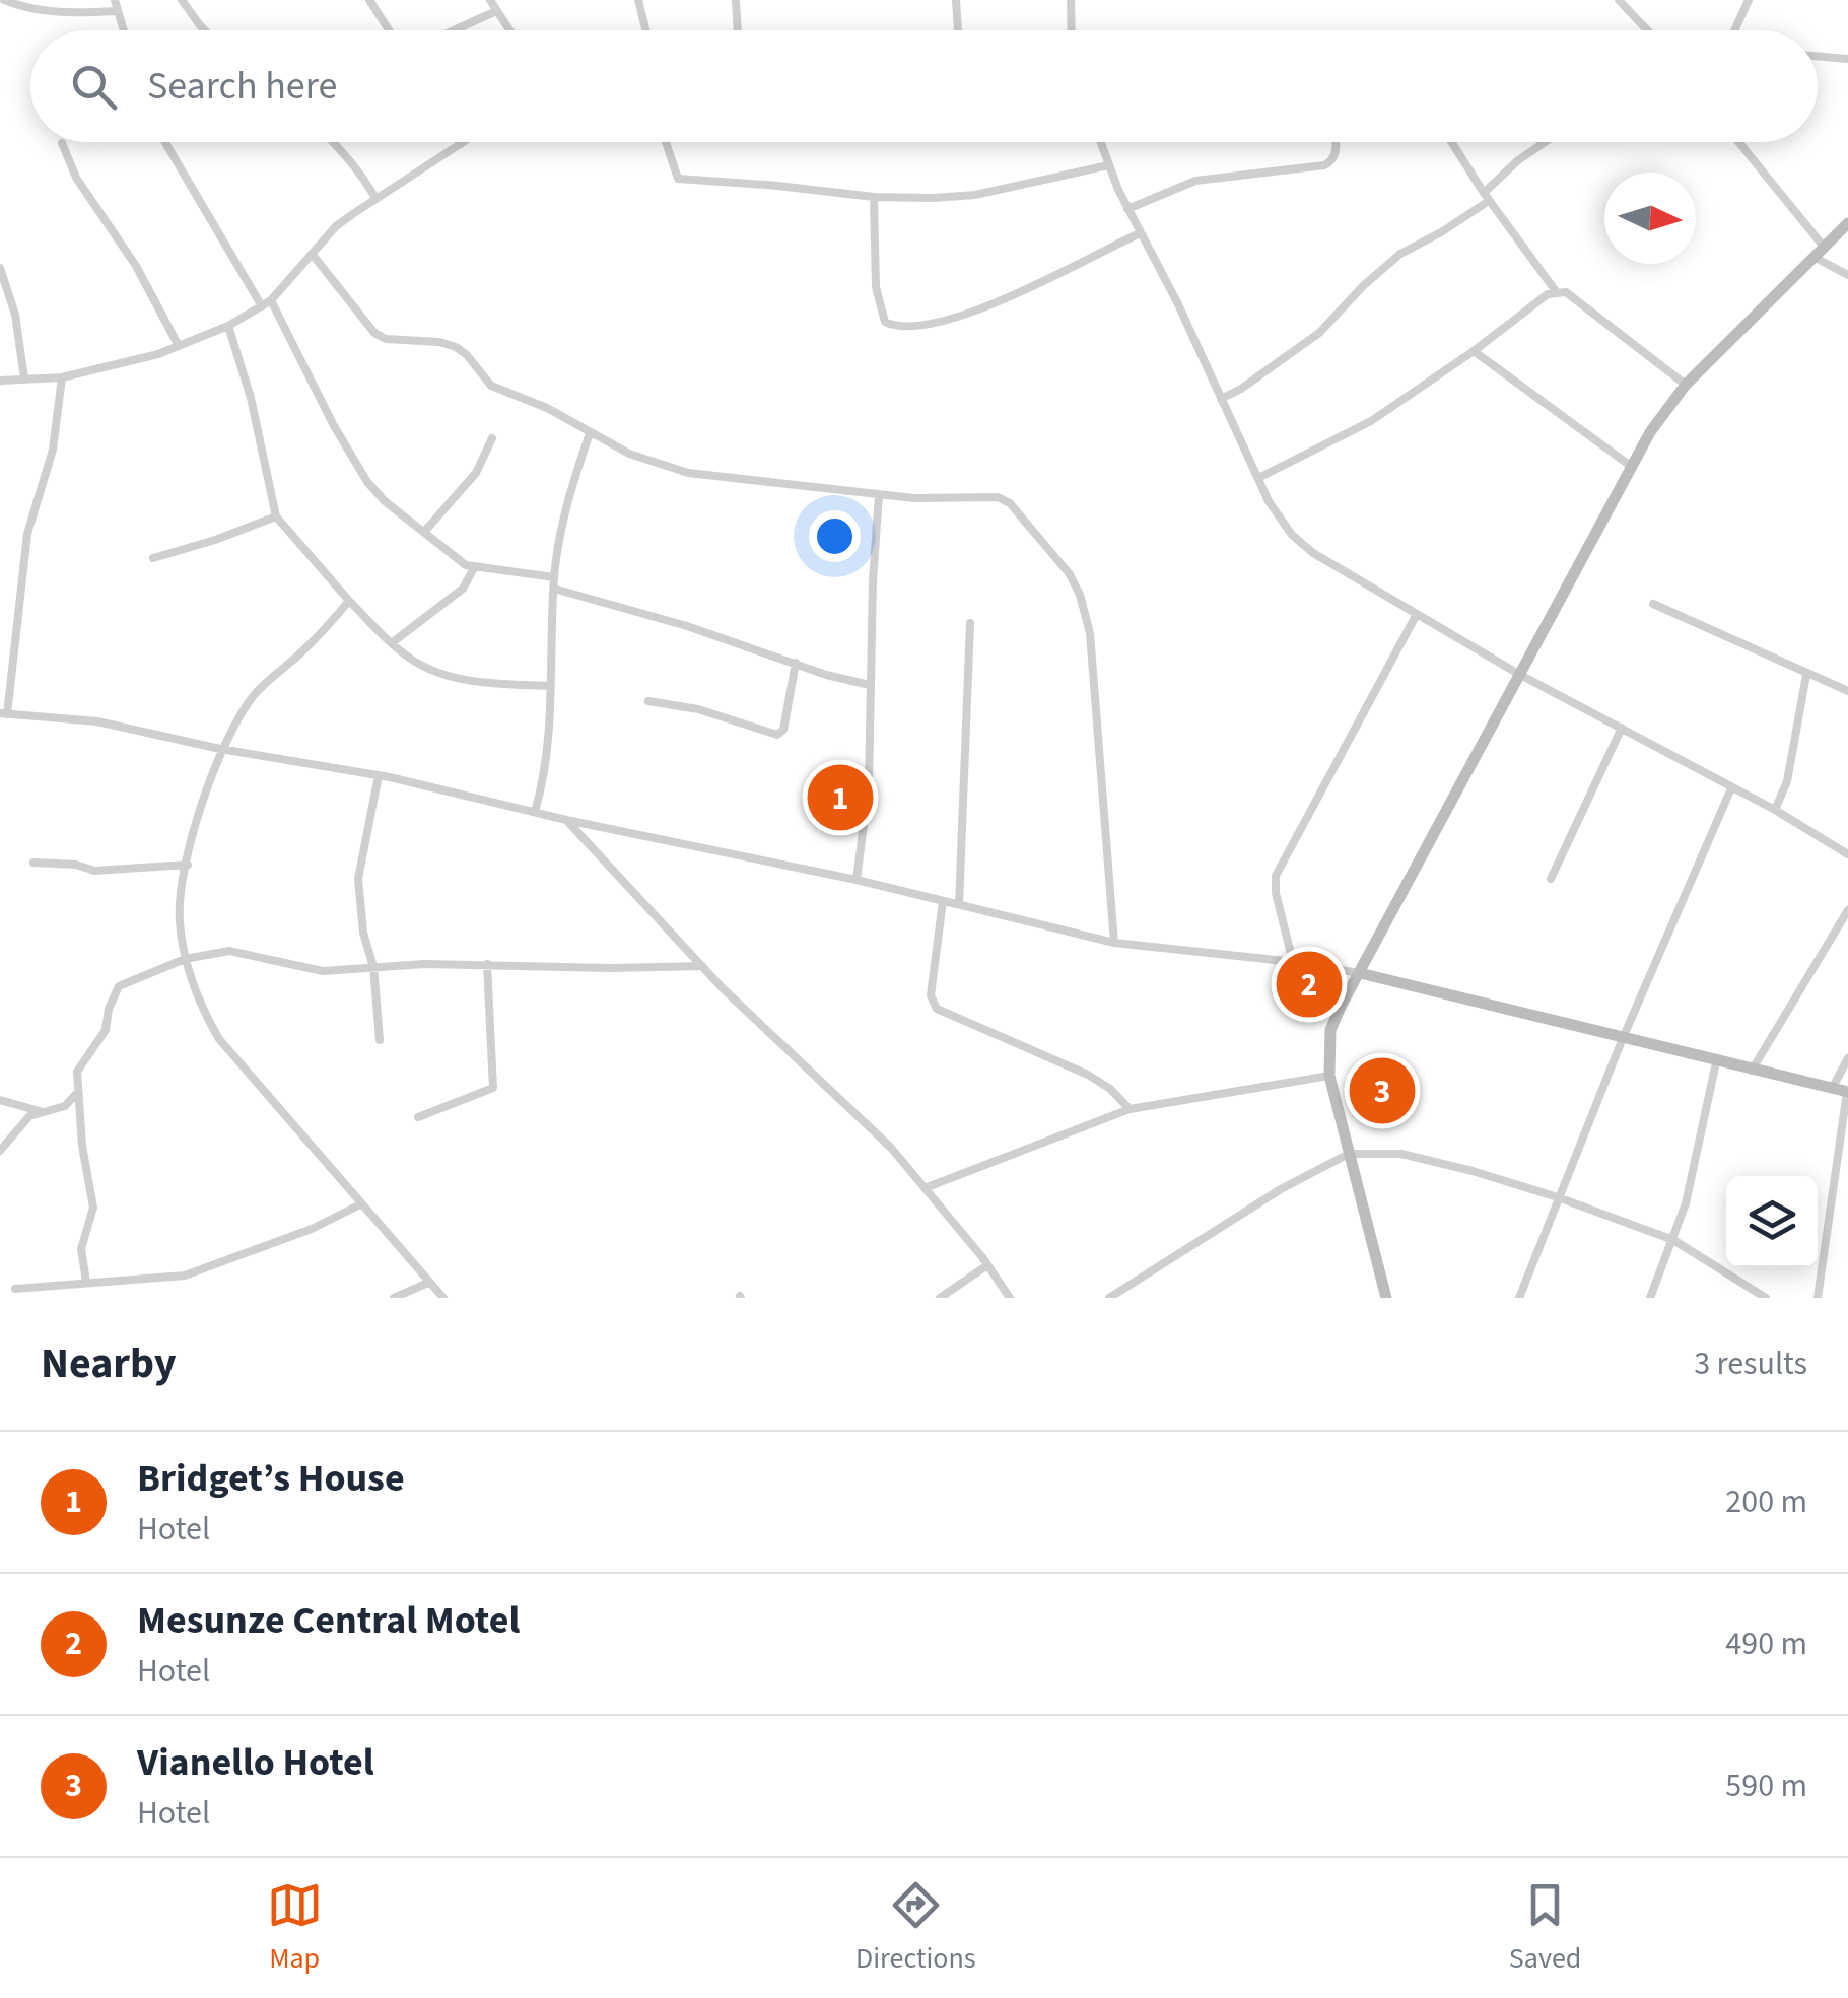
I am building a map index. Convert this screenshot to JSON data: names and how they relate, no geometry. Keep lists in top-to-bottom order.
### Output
{
  "north": "right",
  "page": {
    "search": "Search here",
    "pins": ["1", "2", "3"],
    "heading": ["Nearby", "3 results"],
    "list": [
      {
        "mark": "1",
        "name": "Bridget’s House",
        "note": "Hotel",
        "value": "200 m"
      },
      {
        "mark": "2",
        "name": "Mesunze Central Motel",
        "note": "Hotel",
        "value": "490 m"
      },
      {
        "mark": "3",
        "name": "Vianello Hotel",
        "note": "Hotel",
        "value": "590 m"
      }
    ],
    "nav": ["Map", "Directions", "Saved"]
  }
}
